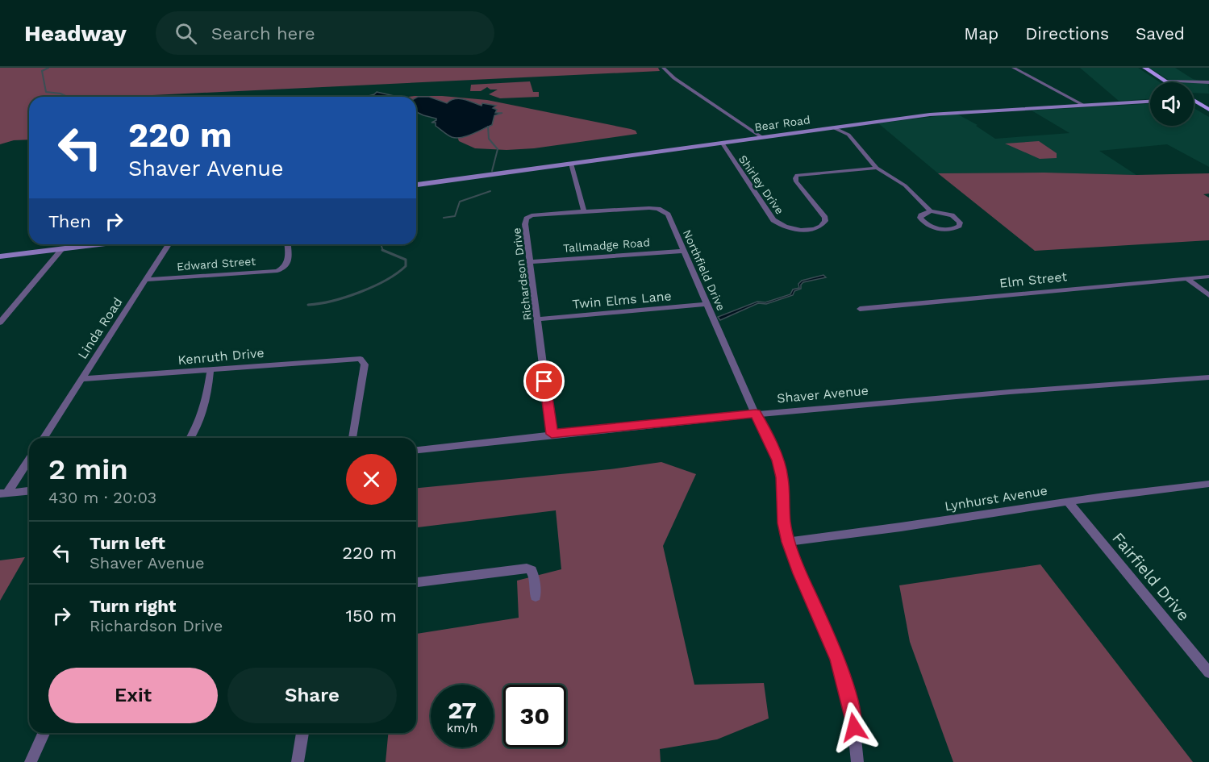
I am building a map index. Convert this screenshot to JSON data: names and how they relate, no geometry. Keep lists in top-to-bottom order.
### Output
{
  "streets": {
    "main road": ["Bear Road"],
    "street": [
      "Shirley Drive",
      "Tallmadge Road",
      "Edward Street",
      "Northfield Drive",
      "Richardson Drive",
      "Elm Street",
      "Twin Elms Lane",
      "Linda Road",
      "Kenruth Drive",
      "Shaver Avenue",
      "Lynhurst Avenue",
      "Fairfield Drive"
    ]
  },
  "crossings": [
    ["Bear Road", "Shirley Drive"],
    ["Tallmadge Road", "Northfield Drive"],
    ["Tallmadge Road", "Richardson Drive"],
    ["Edward Street", "Linda Road"],
    ["Northfield Drive", "Richardson Drive"],
    ["Northfield Drive", "Twin Elms Lane"],
    ["Northfield Drive", "Shaver Avenue"],
    ["Northfield Drive", "Lynhurst Avenue"],
    ["Richardson Drive", "Twin Elms Lane"],
    ["Richardson Drive", "Shaver Avenue"],
    ["Linda Road", "Kenruth Drive"],
    ["Lynhurst Avenue", "Fairfield Drive"]
  ],
  "page": {
    "header": "Headway",
    "search": "Search here",
    "nav": ["Map", "Directions", "Saved"],
    "turn": ["220 m", "Shaver Avenue"],
    "then": "Then",
    "heading": ["2 min", "430 m · 20:03"],
    "list": [
      {
        "name": "Turn left",
        "note": "Shaver Avenue",
        "value": "220 m"
      },
      {
        "name": "Turn right",
        "note": "Richardson Drive",
        "value": "150 m"
      }
    ],
    "buttons": ["Exit", "Share"],
    "speed": "27 km/h",
    "limit": "30"
  }
}
